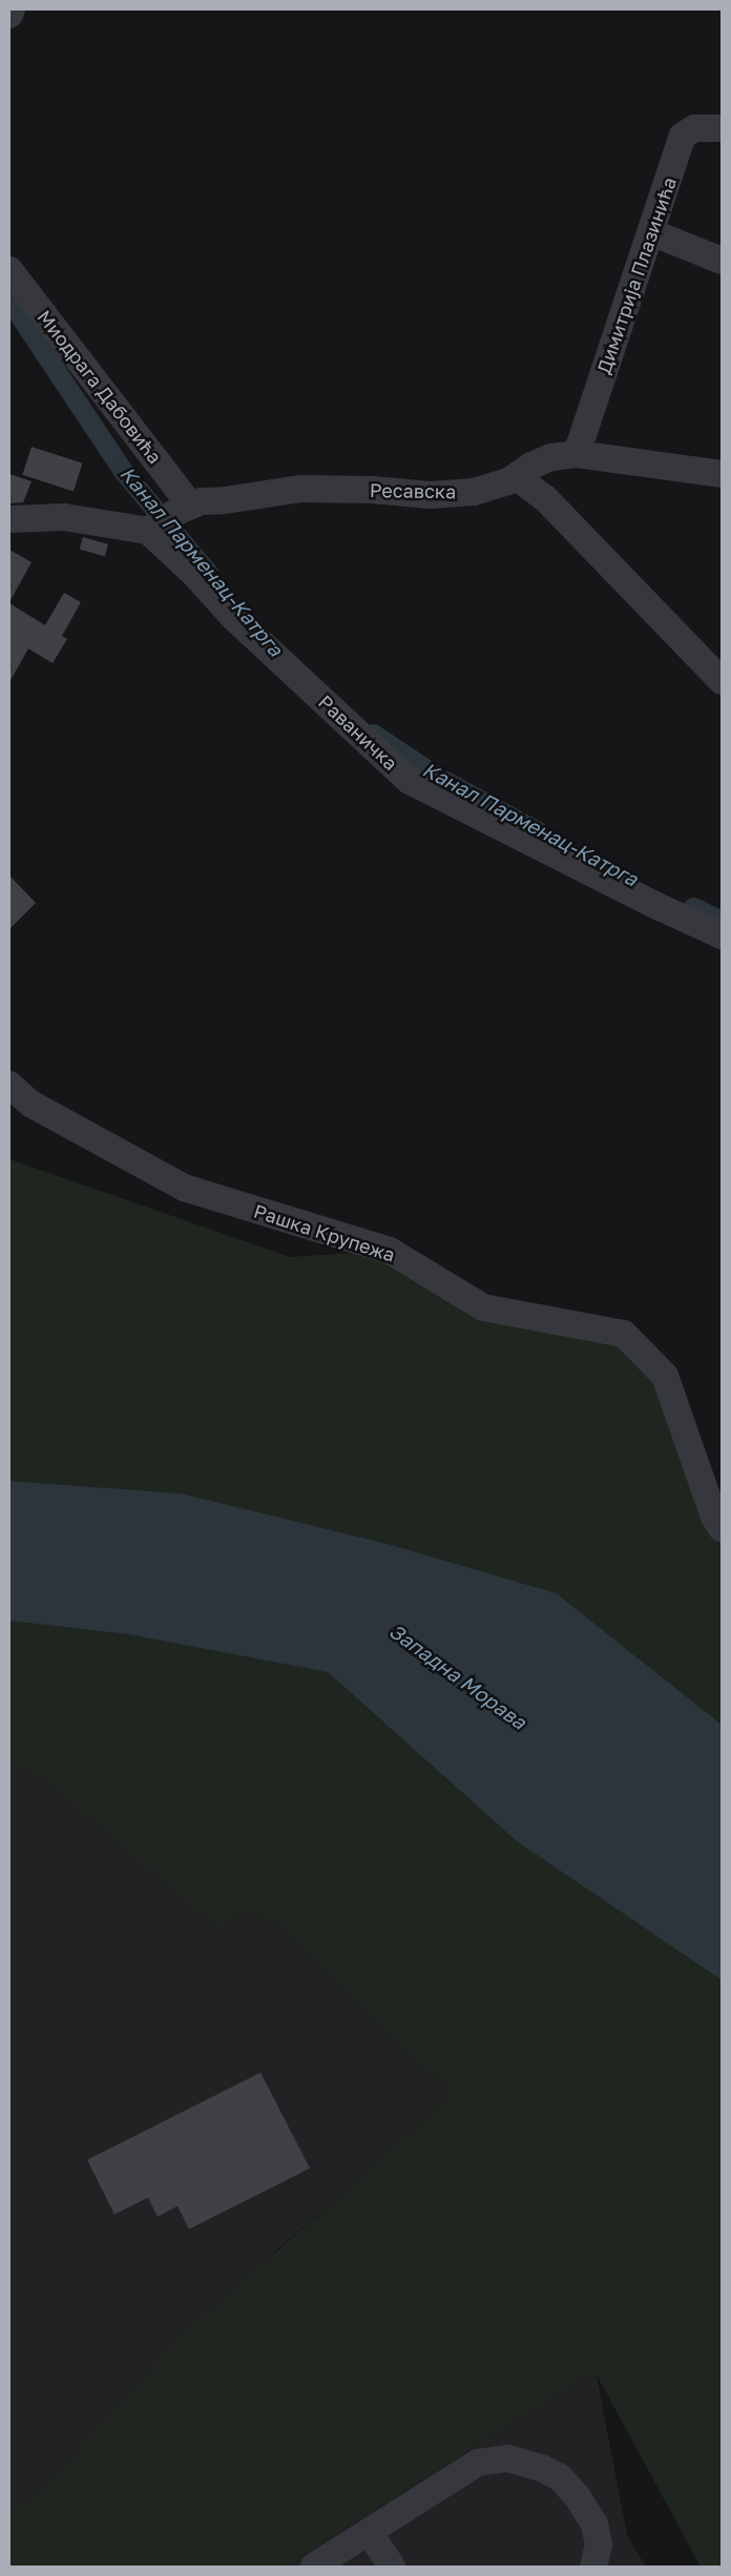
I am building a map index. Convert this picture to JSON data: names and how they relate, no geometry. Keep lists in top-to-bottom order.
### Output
{
  "streets": {
    "street": [
      "Димитрија Плазинића",
      "Миодрага Дабовића",
      "Ресавска",
      "Раваничка",
      "Рашка Крупежа"
    ]
  },
  "crossings": [
    ["Димитрија Плазинића", "Ресавска"],
    ["Миодрага Дабовића", "Ресавска"],
    ["Миодрага Дабовића", "Раваничка"],
    ["Ресавска", "Раваничка"]
  ],
  "water": ["Канал Парменац-Катрга", "Западна Морава"]
}
